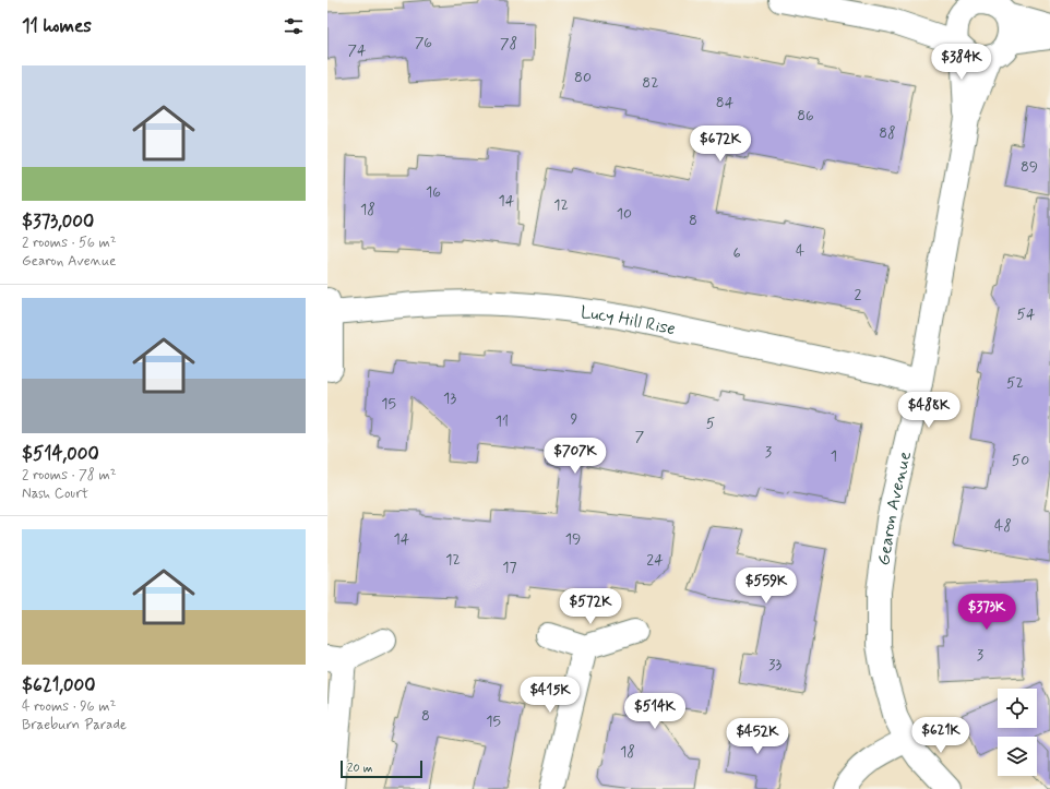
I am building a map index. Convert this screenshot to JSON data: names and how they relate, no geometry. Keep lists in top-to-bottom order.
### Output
{
  "streets": {
    "street": ["Lucy Hill Rise", "Gearon Avenue"]
  },
  "crossings": [
    ["Lucy Hill Rise", "Gearon Avenue"]
  ],
  "house_numbers": [
    "76",
    "78",
    "74",
    "80",
    "82",
    "84",
    "86",
    "88",
    "89",
    "16",
    "14",
    "12",
    "18",
    "10",
    "8",
    "4",
    "6",
    "2",
    "54",
    "52",
    "13",
    "15",
    "9",
    "11",
    "5",
    "7",
    "3",
    "1",
    "50",
    "48",
    "14",
    "19",
    "12",
    "24",
    "17",
    "3",
    "33",
    "8",
    "15",
    "18"
  ],
  "scale_bar": "20 m",
  "page": {
    "heading": "11 homes",
    "price": [
      "$384K",
      "$672K",
      "$488K",
      "$707K",
      "$559K",
      "$572K",
      "$373K",
      "$415K",
      "$514K",
      "$621K",
      "$452K"
    ],
    "list": [
      {
        "name": "$373,000",
        "note": "2 rooms · 56 m² · Gearon Avenue"
      },
      {
        "name": "$514,000",
        "note": "2 rooms · 78 m² · Nash Court"
      },
      {
        "name": "$621,000",
        "note": "4 rooms · 96 m² · Braeburn Parade"
      }
    ],
    "scale": "20 m"
  }
}
